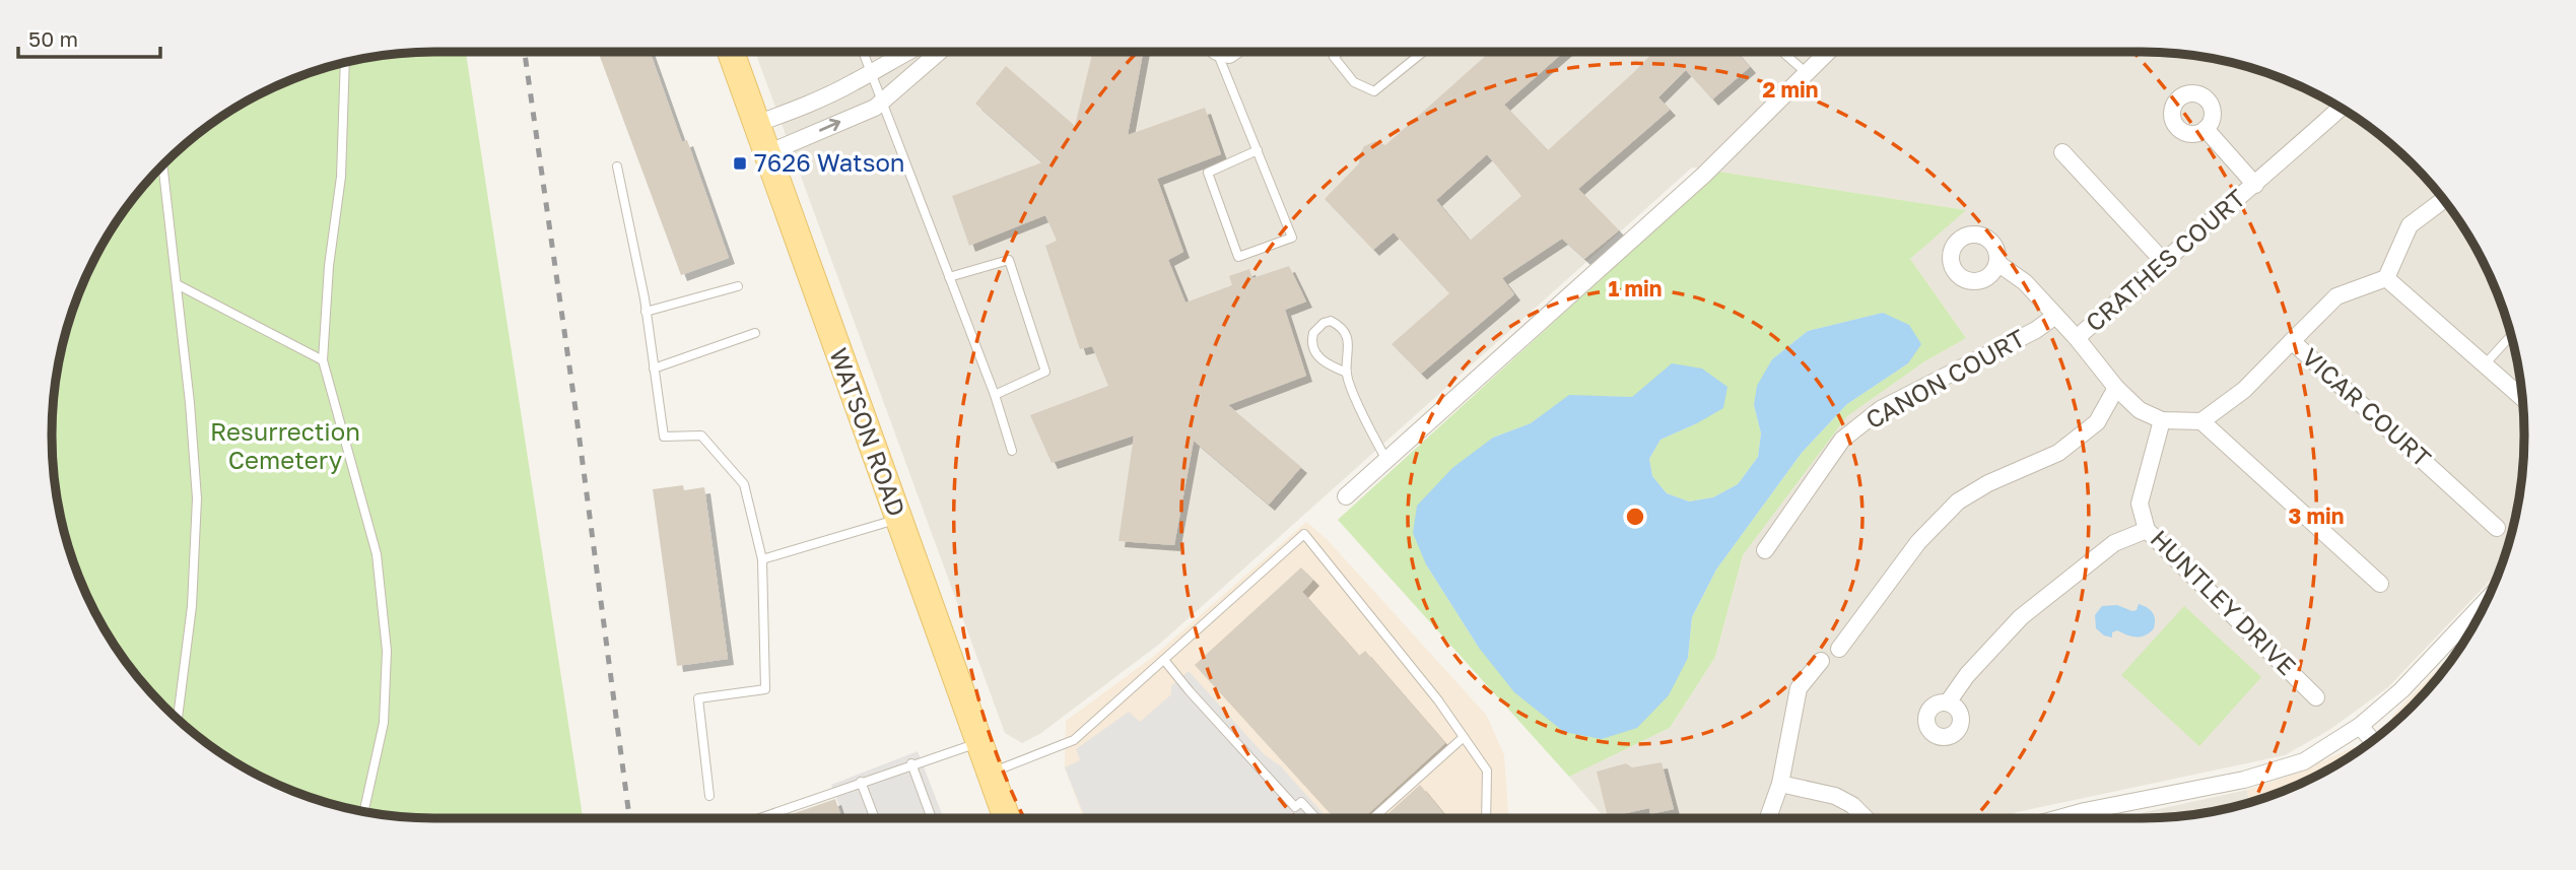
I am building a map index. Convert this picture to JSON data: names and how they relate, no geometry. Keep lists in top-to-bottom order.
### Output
{
  "streets": {
    "main road": ["WATSON ROAD"],
    "street": [
      "CRATHES COURT",
      "CANON COURT",
      "VICAR COURT",
      "HUNTLEY DRIVE"
    ]
  },
  "parks": ["Resurrection Cemetery"],
  "places": {
    "transit": ["7626 Watson"]
  },
  "scale_bar": "50 m",
  "rings": ["2 min", "1 min", "3 min"]
}
